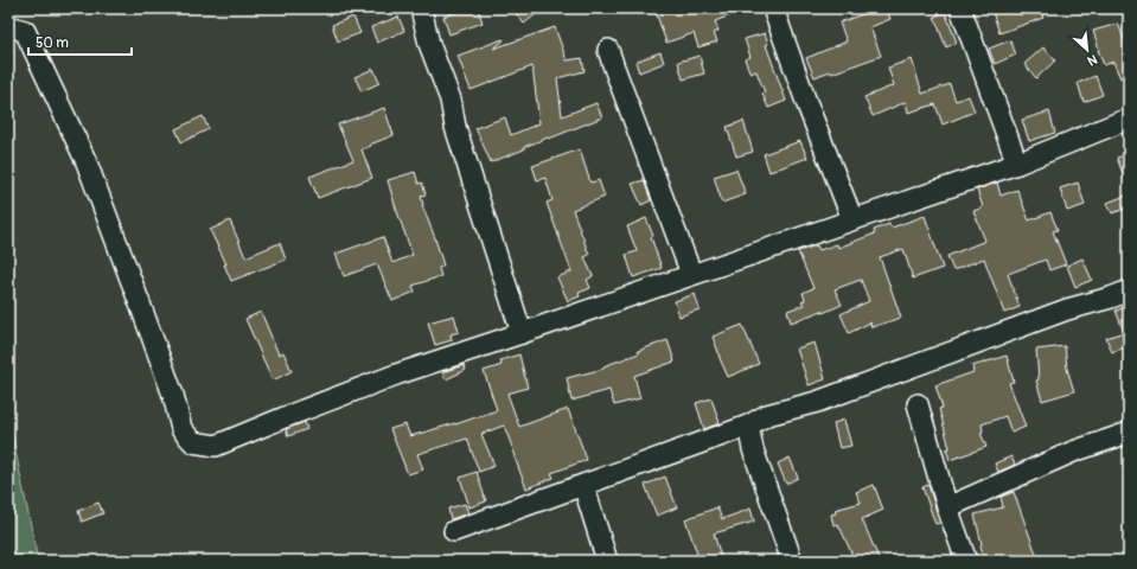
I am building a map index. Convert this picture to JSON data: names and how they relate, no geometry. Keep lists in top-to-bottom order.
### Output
{
  "scale_bar": "50 m",
  "north": "bottom right"
}
